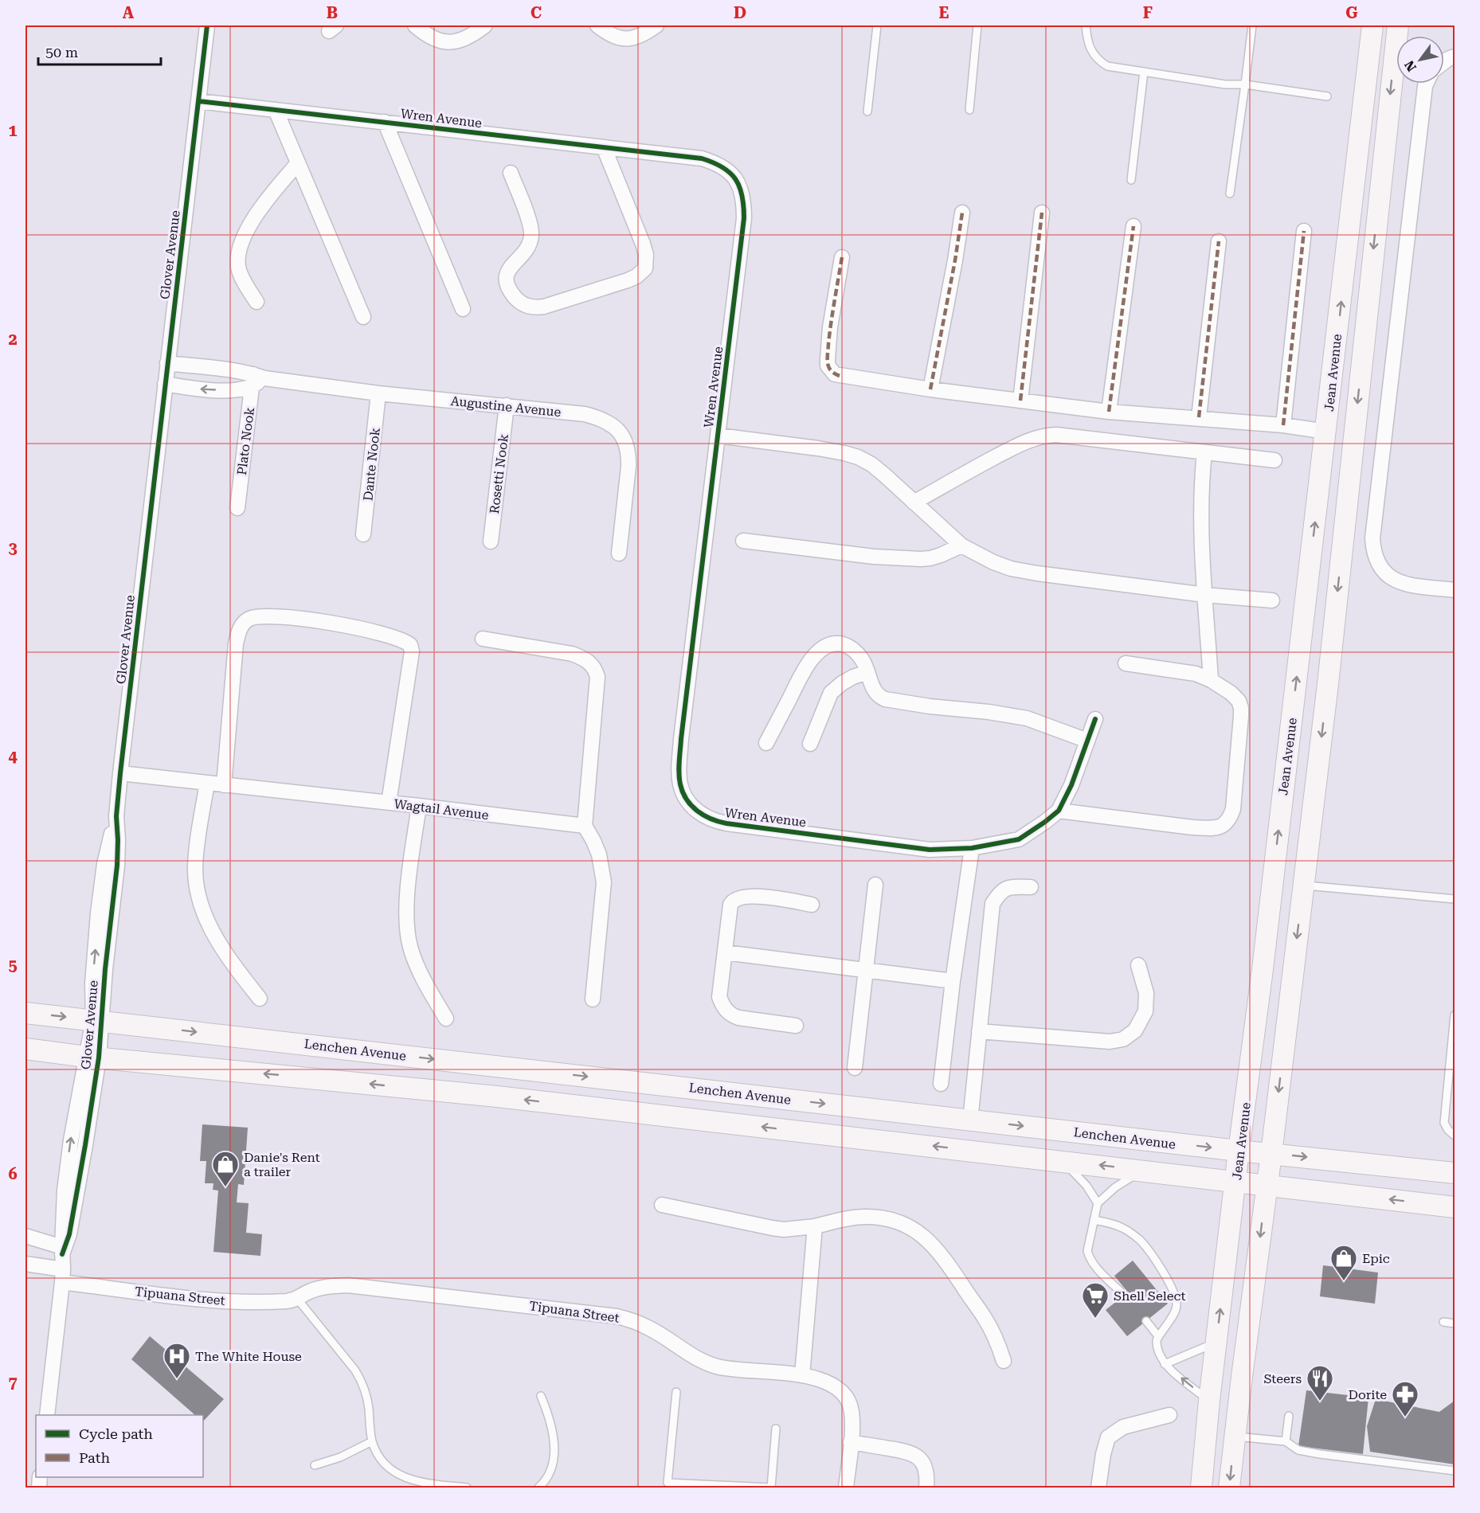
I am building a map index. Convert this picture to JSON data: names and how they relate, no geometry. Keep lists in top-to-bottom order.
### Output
{
  "streets": {
    "main road": ["Jean Avenue", "Lenchen Avenue"],
    "street": [
      "Wren Avenue",
      "Glover Avenue",
      "Augustine Avenue",
      "Plato Nook",
      "Dante Nook",
      "Rosetti Nook",
      "Wagtail Avenue",
      "Tipuana Street"
    ]
  },
  "crossings": [
    ["Wren Avenue", "Glover Avenue"],
    ["Glover Avenue", "Augustine Avenue"],
    ["Glover Avenue", "Wagtail Avenue"],
    ["Glover Avenue", "Lenchen Avenue"],
    ["Glover Avenue", "Tipuana Street"],
    ["Jean Avenue", "Lenchen Avenue"],
    ["Augustine Avenue", "Plato Nook"],
    ["Augustine Avenue", "Dante Nook"],
    ["Augustine Avenue", "Rosetti Nook"]
  ],
  "places": {
    "shop": ["Danie's Rent a trailer", "Epic"],
    "supermarket": ["Shell Select"],
    "hospital": ["The White House"],
    "restaurant": ["Steers"],
    "pharmacy": ["Dorite"]
  },
  "legend": ["Cycle path", "Path"],
  "scale_bar": "50 m",
  "north": "bottom left",
  "grid": {
    "columns": [
      "A",
      "B",
      "C",
      "D",
      "E",
      "F",
      "G"
    ],
    "rows": [
      "1",
      "2",
      "3",
      "4",
      "5",
      "6",
      "7"
    ]
  }
}
